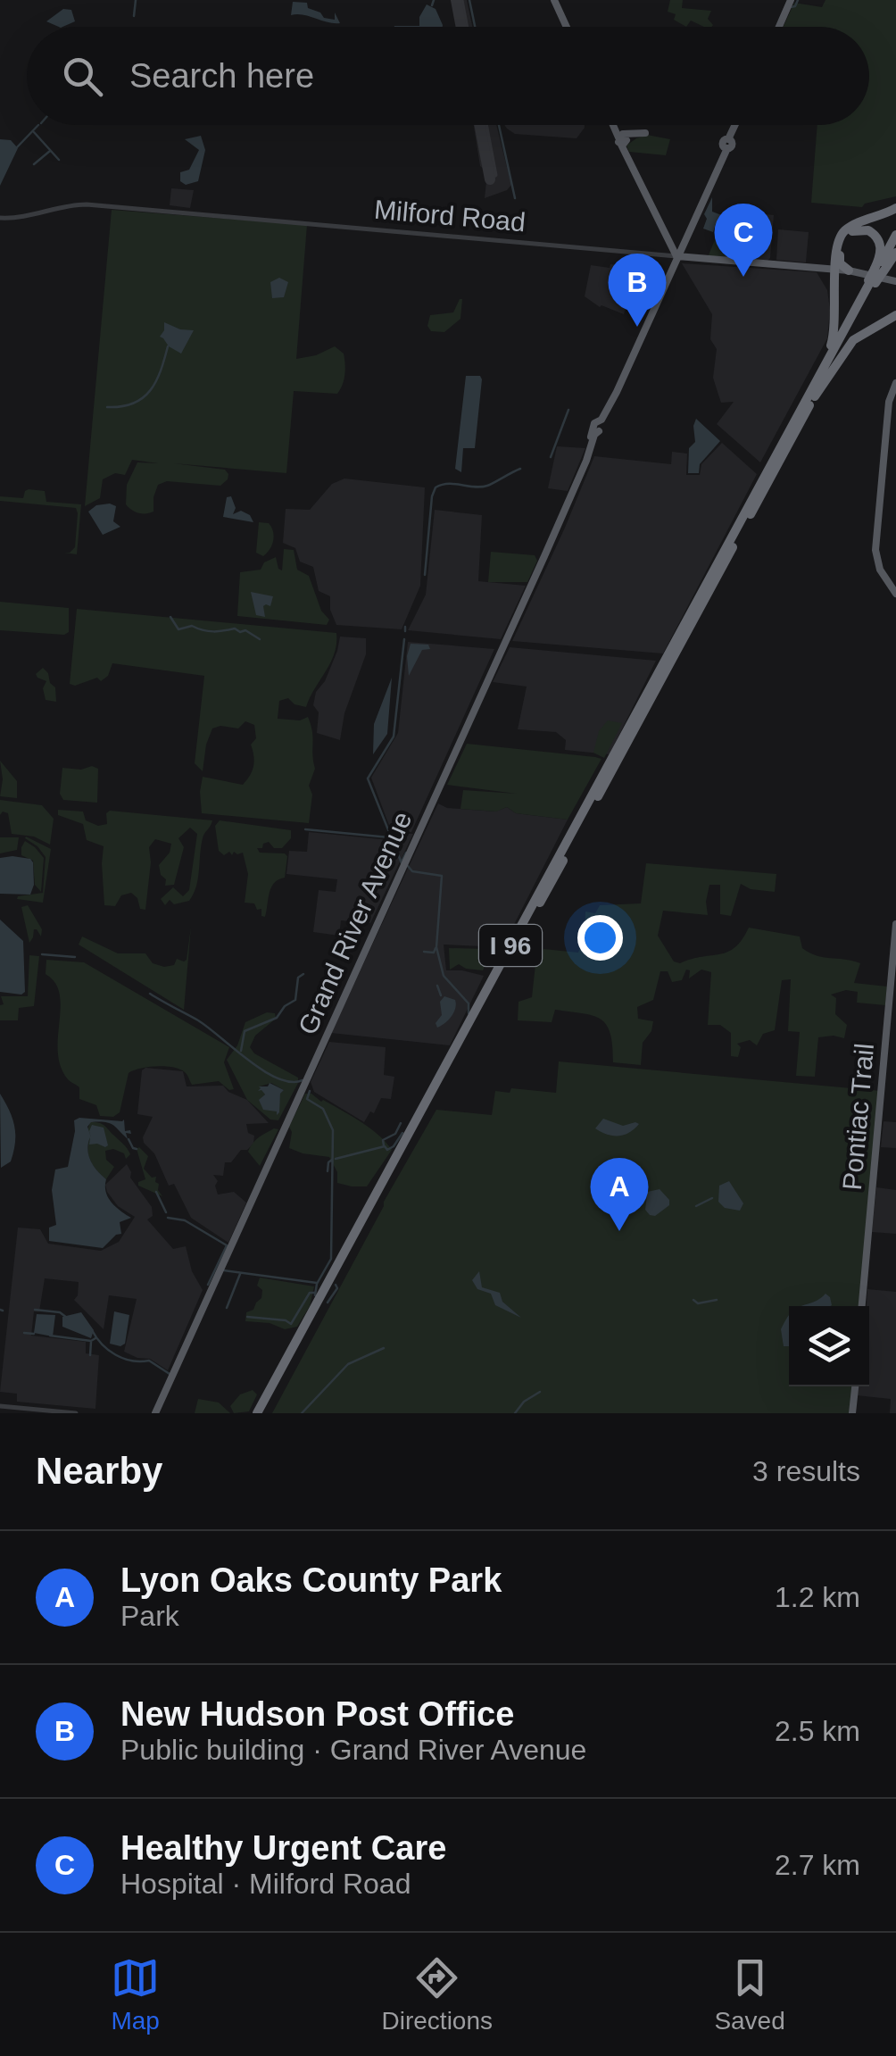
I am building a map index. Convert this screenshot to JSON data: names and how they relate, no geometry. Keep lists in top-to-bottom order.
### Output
{
  "streets": {
    "highway": ["I 96"],
    "main road": ["Milford Road", "Grand River Avenue", "Pontiac Trail"]
  },
  "crossings": [
    ["Milford Road", "Grand River Avenue"]
  ],
  "page": {
    "search": "Search here",
    "pins": ["C", "B", "A"],
    "heading": ["Nearby", "3 results"],
    "list": [
      {
        "mark": "A",
        "name": "Lyon Oaks County Park",
        "note": "Park",
        "value": "1.2 km"
      },
      {
        "mark": "B",
        "name": "New Hudson Post Office",
        "note": "Public building · Grand River Avenue",
        "value": "2.5 km"
      },
      {
        "mark": "C",
        "name": "Healthy Urgent Care",
        "note": "Hospital · Milford Road",
        "value": "2.7 km"
      }
    ],
    "nav": ["Map", "Directions", "Saved"]
  }
}
